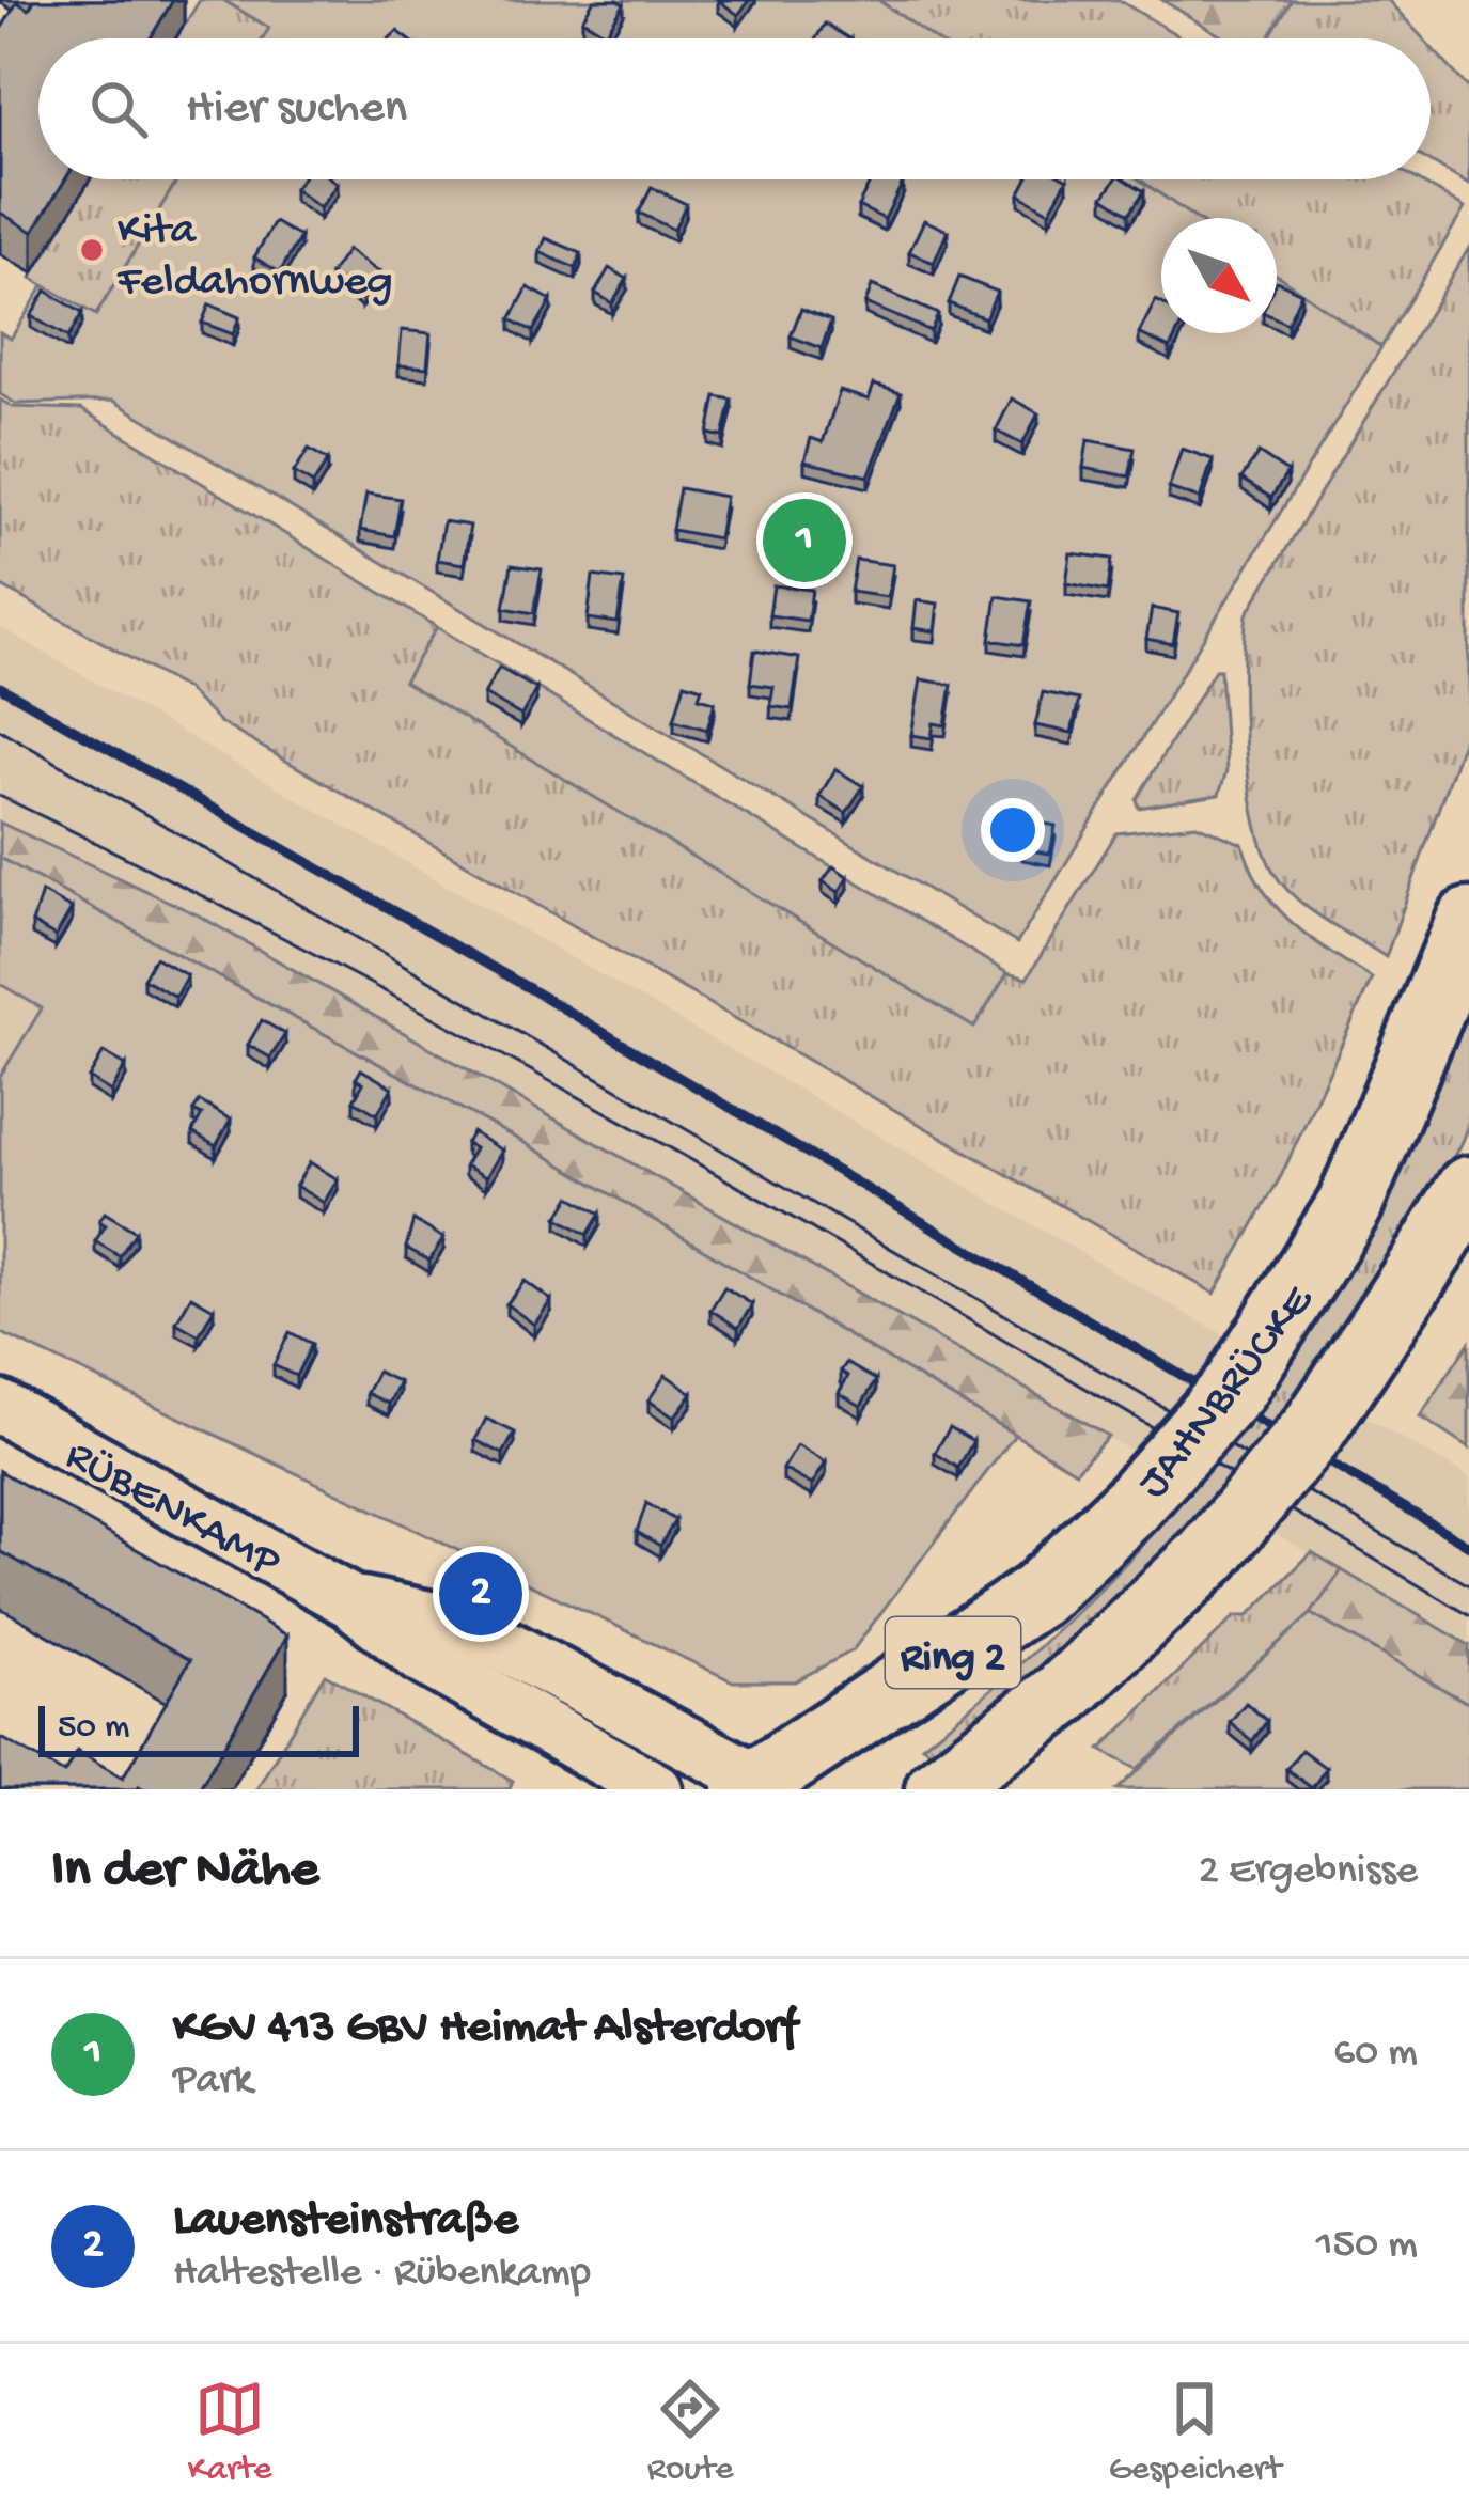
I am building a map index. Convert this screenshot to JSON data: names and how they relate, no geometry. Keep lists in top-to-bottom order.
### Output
{
  "streets": {
    "main road": ["JAHNBRÜCKE", "Ring 2"],
    "street": ["RÜBENKAMP"]
  },
  "crossings": [
    ["JAHNBRÜCKE", "RÜBENKAMP"]
  ],
  "places": ["Kita Feldahornweg"],
  "scale_bar": "50 m",
  "north": "bottom right",
  "page": {
    "search": "Hier suchen",
    "pins": ["1", "2"],
    "scale": "50 m",
    "heading": ["In der Nähe", "2 Ergebnisse"],
    "list": [
      {
        "mark": "1",
        "name": "KGV 413 GBV Heimat Alsterdorf",
        "note": "Park",
        "value": "60 m"
      },
      {
        "mark": "2",
        "name": "Lauensteinstraße",
        "note": "Haltestelle · Rübenkamp",
        "value": "150 m"
      }
    ],
    "nav": ["Karte", "Route", "Gespeichert"]
  }
}
